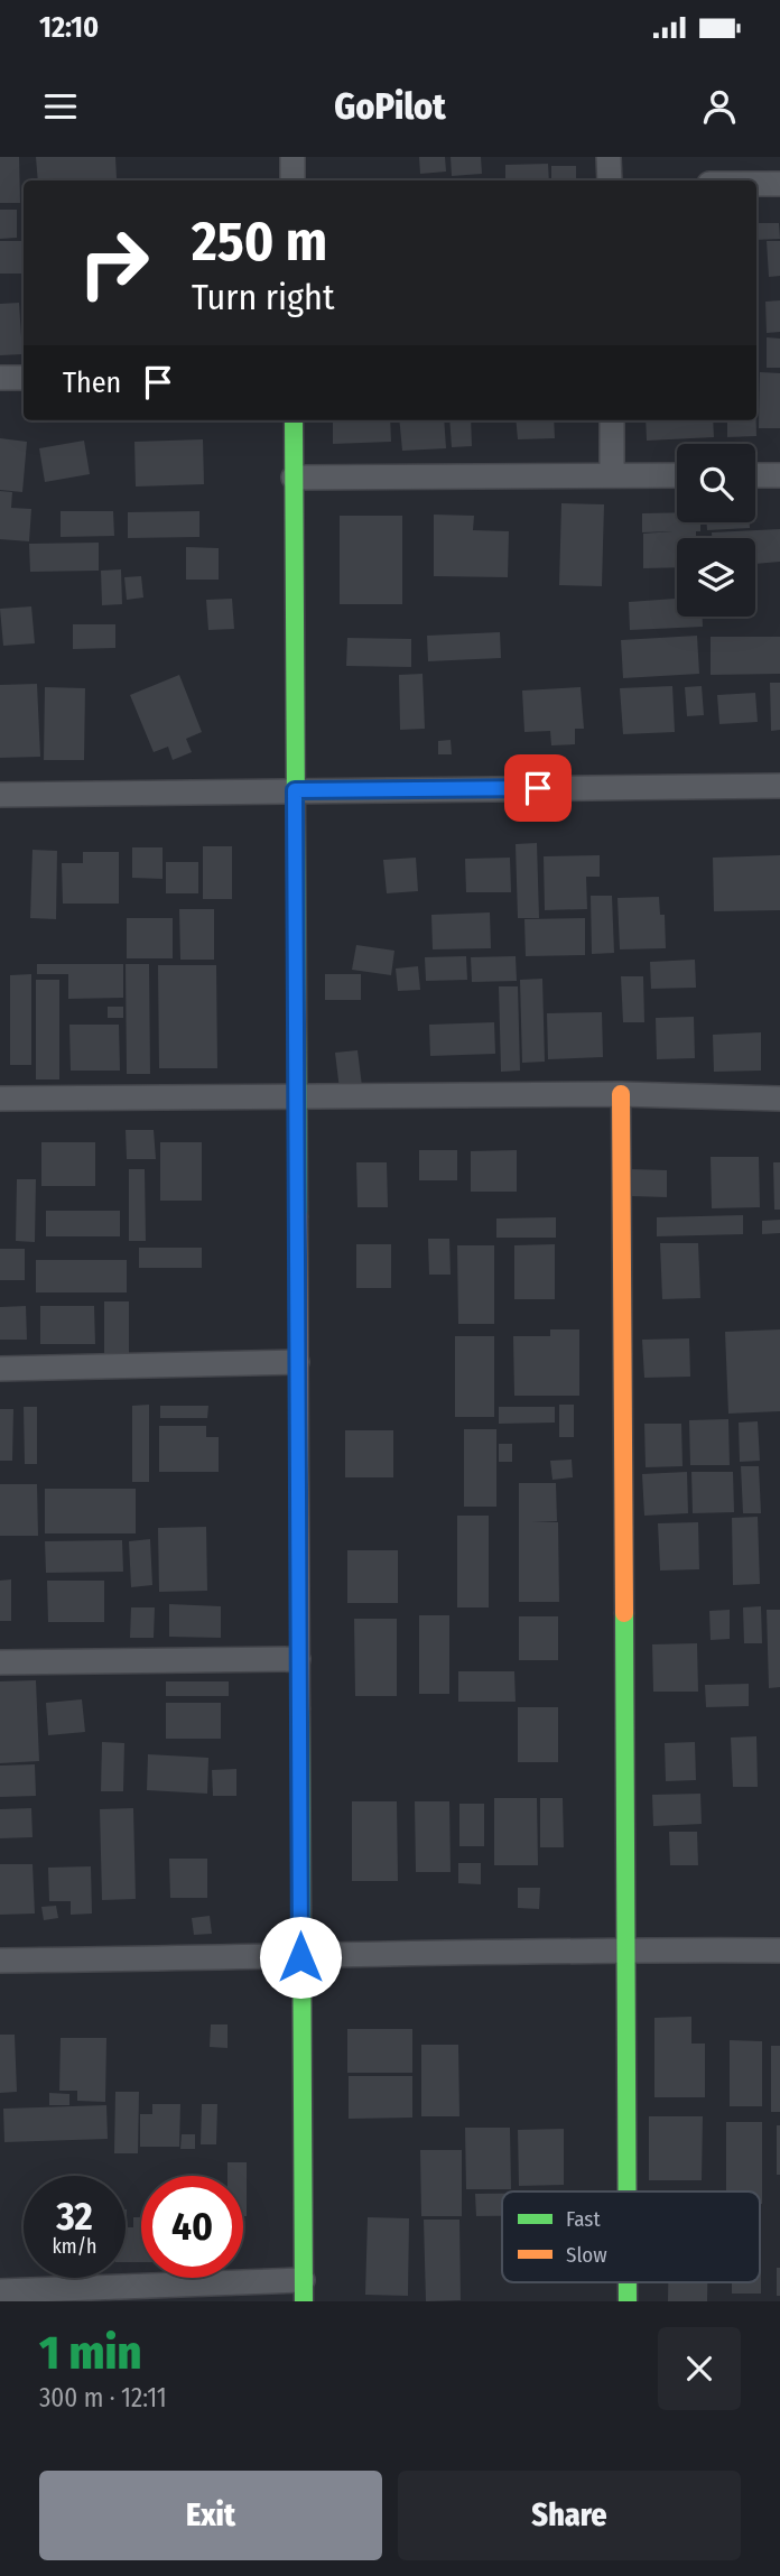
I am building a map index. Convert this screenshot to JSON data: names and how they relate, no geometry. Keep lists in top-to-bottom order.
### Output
{
  "legend": ["Fast", "Slow"],
  "page": {
    "status": "12:10",
    "header": "GoPilot",
    "turn": ["250 m", "Turn right"],
    "then": "Then",
    "speed": "32 km/h",
    "limit": "40",
    "heading": ["1 min", "300 m · 12:11"],
    "buttons": ["Exit", "Share"]
  }
}
